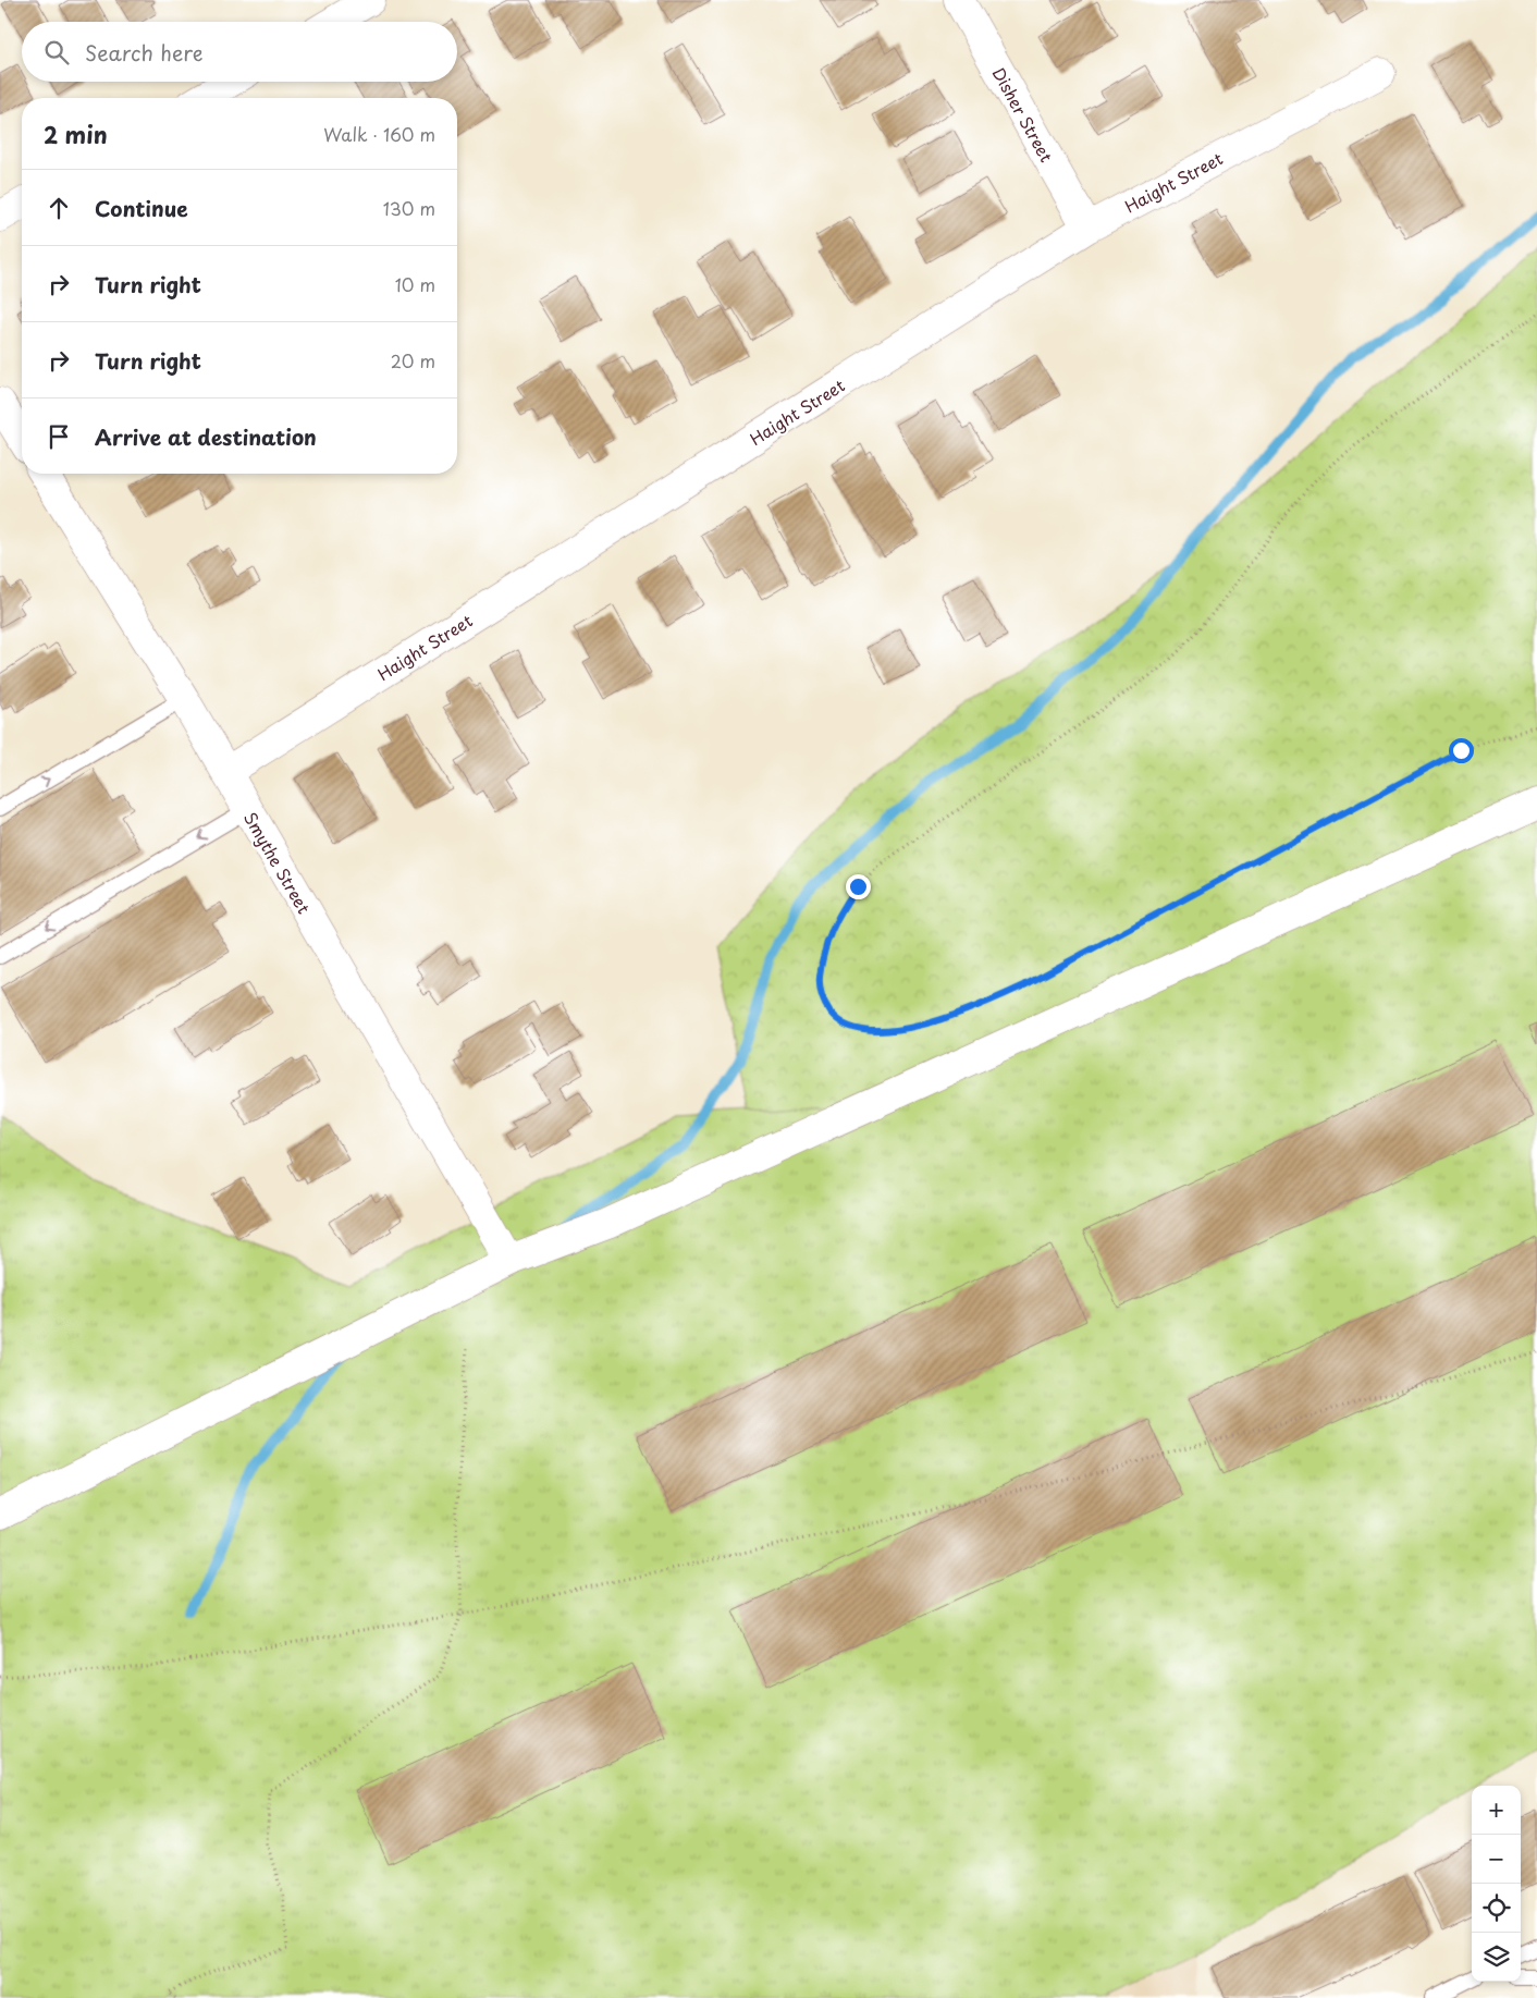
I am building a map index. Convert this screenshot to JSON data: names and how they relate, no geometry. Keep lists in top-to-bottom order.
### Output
{
  "streets": {
    "street": ["Disher Street", "Haight Street", "Smythe Street"]
  },
  "crossings": [
    ["Disher Street", "Haight Street"],
    ["Haight Street", "Smythe Street"]
  ],
  "page": {
    "search": "Search here",
    "heading": ["2 min", "Walk · 160 m"],
    "list": [
      ["Continue", "130 m"],
      ["Turn right", "10 m"],
      ["Turn right", "20 m"],
      "Arrive at destination"
    ],
    "map_buttons": ["+", "−"]
  }
}
